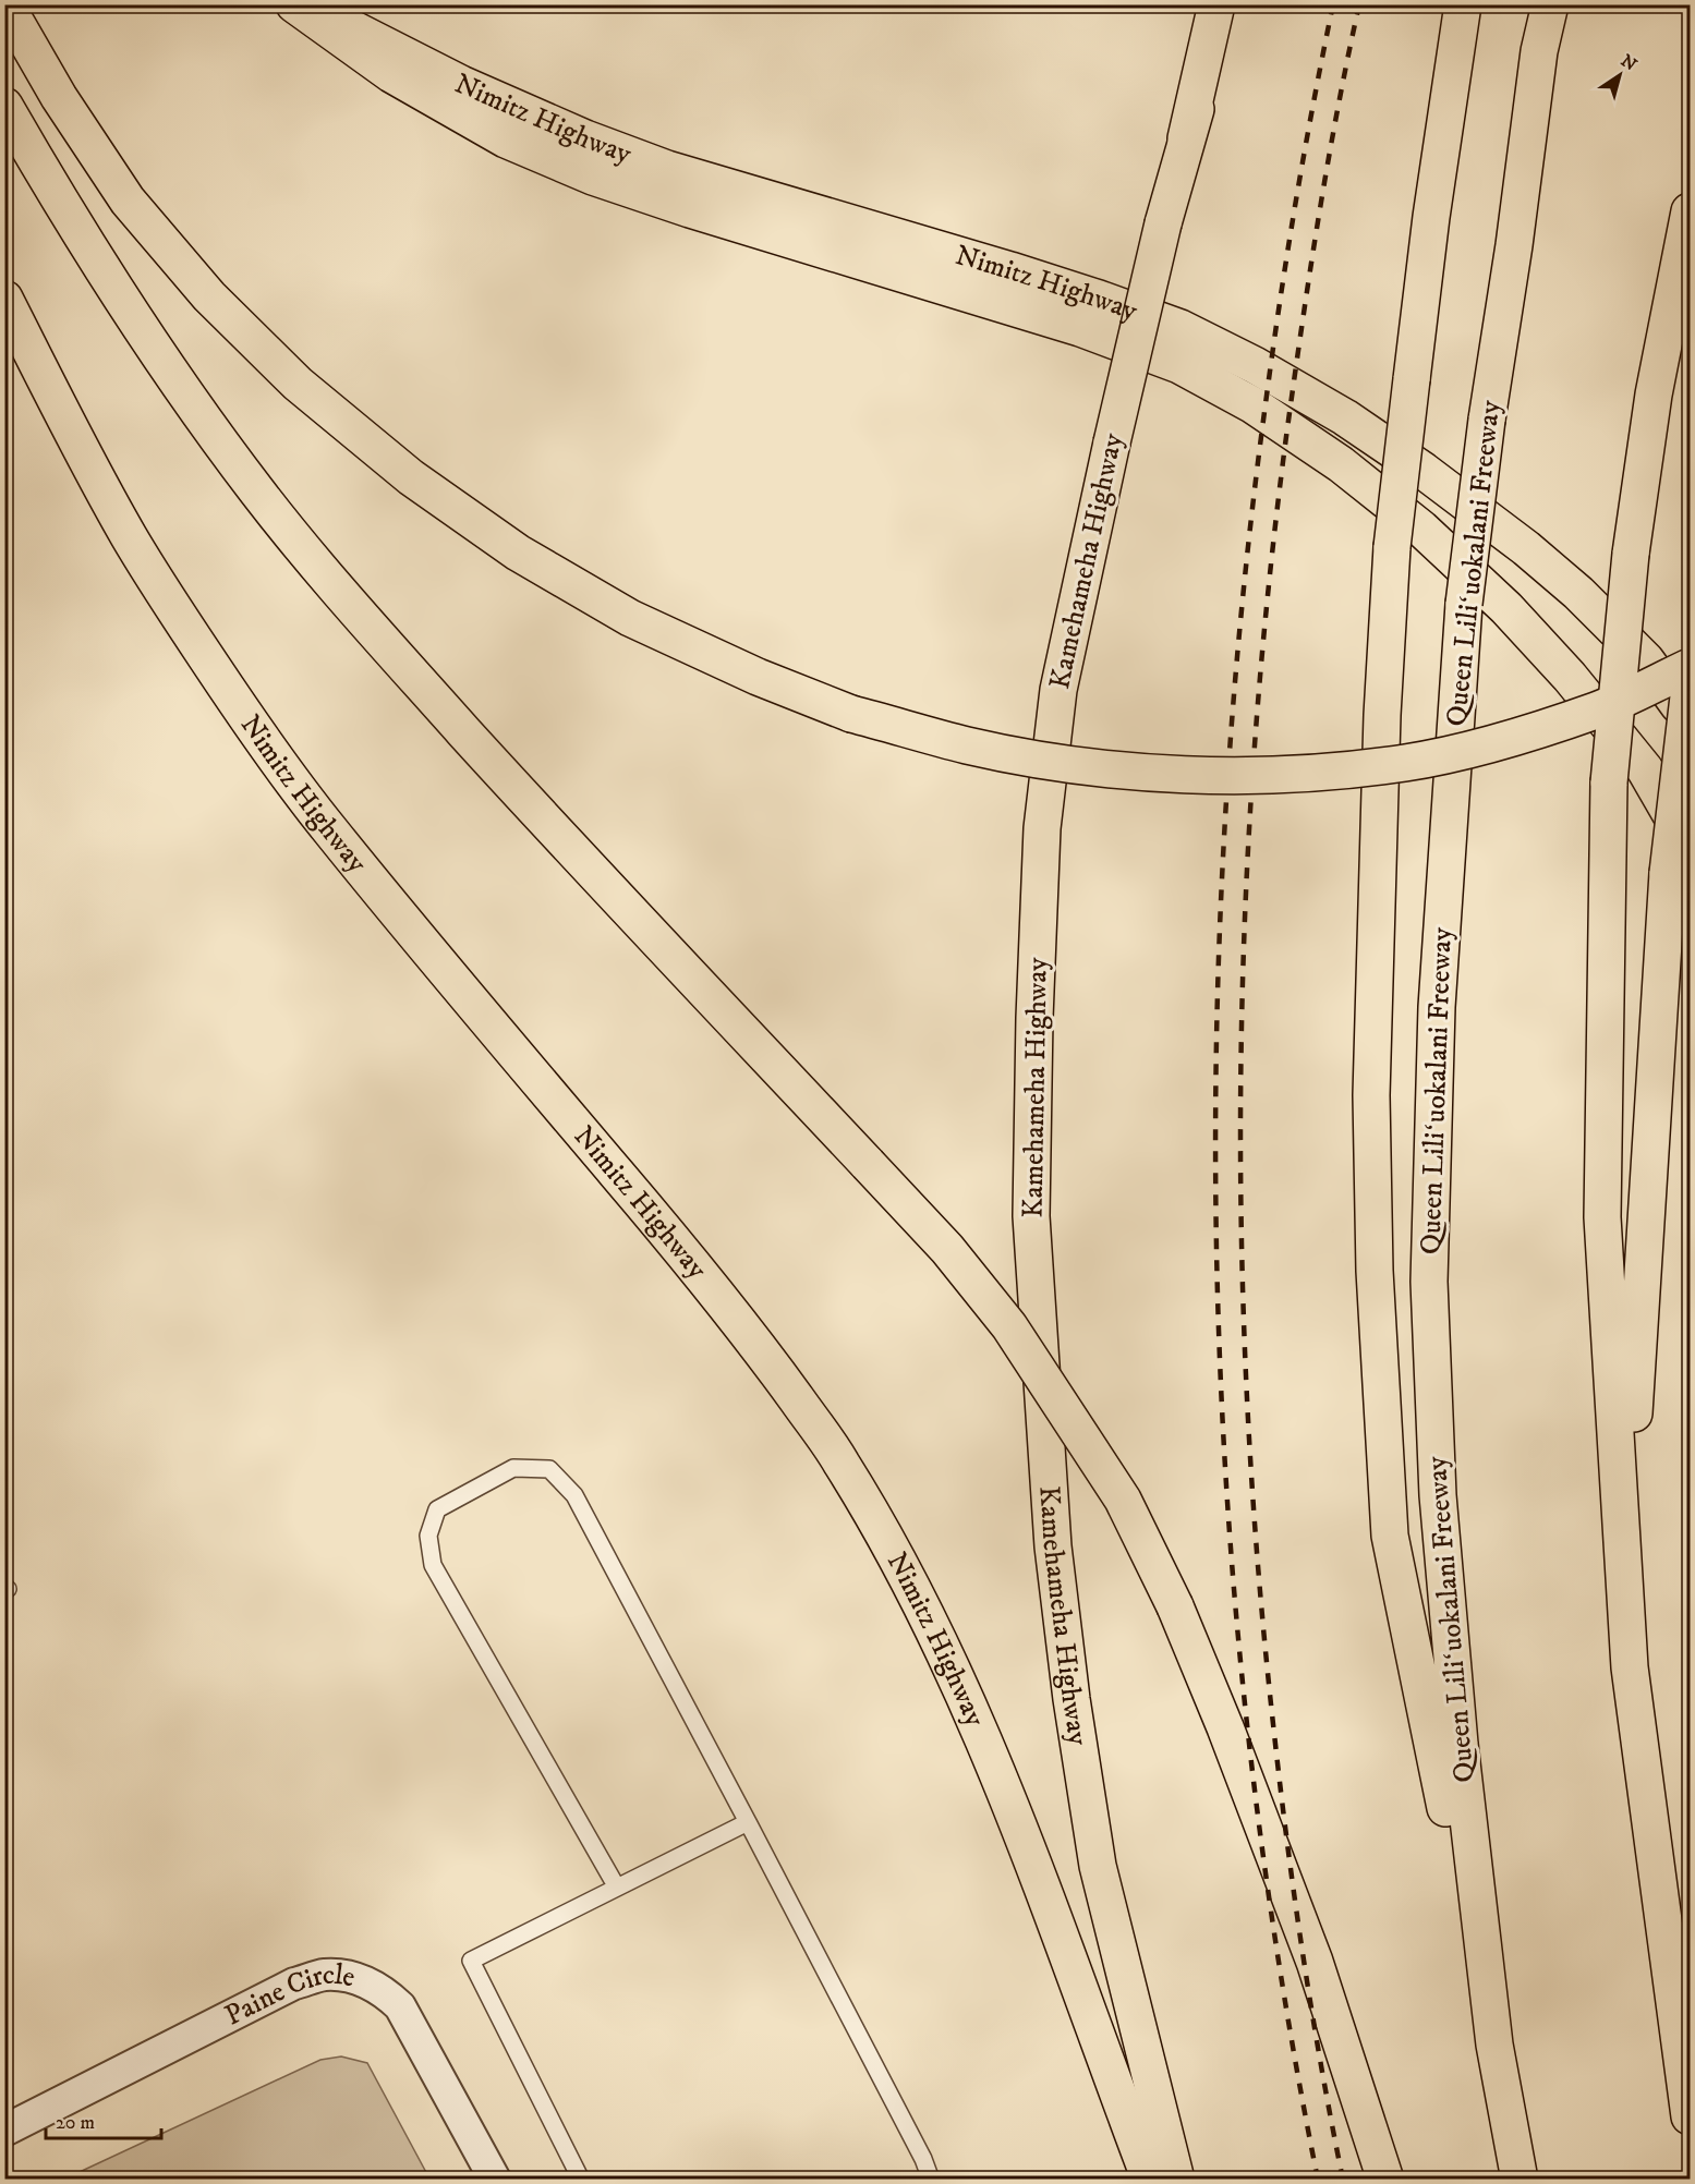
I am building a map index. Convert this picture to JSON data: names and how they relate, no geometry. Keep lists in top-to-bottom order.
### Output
{
  "streets": {
    "main road": ["Nimitz Highway", "Kamehameha Highway", "Queen Liliʻuokalani Freeway"],
    "street": ["Paine Circle"]
  },
  "scale_bar": "20 m",
  "north": "top right"
}
